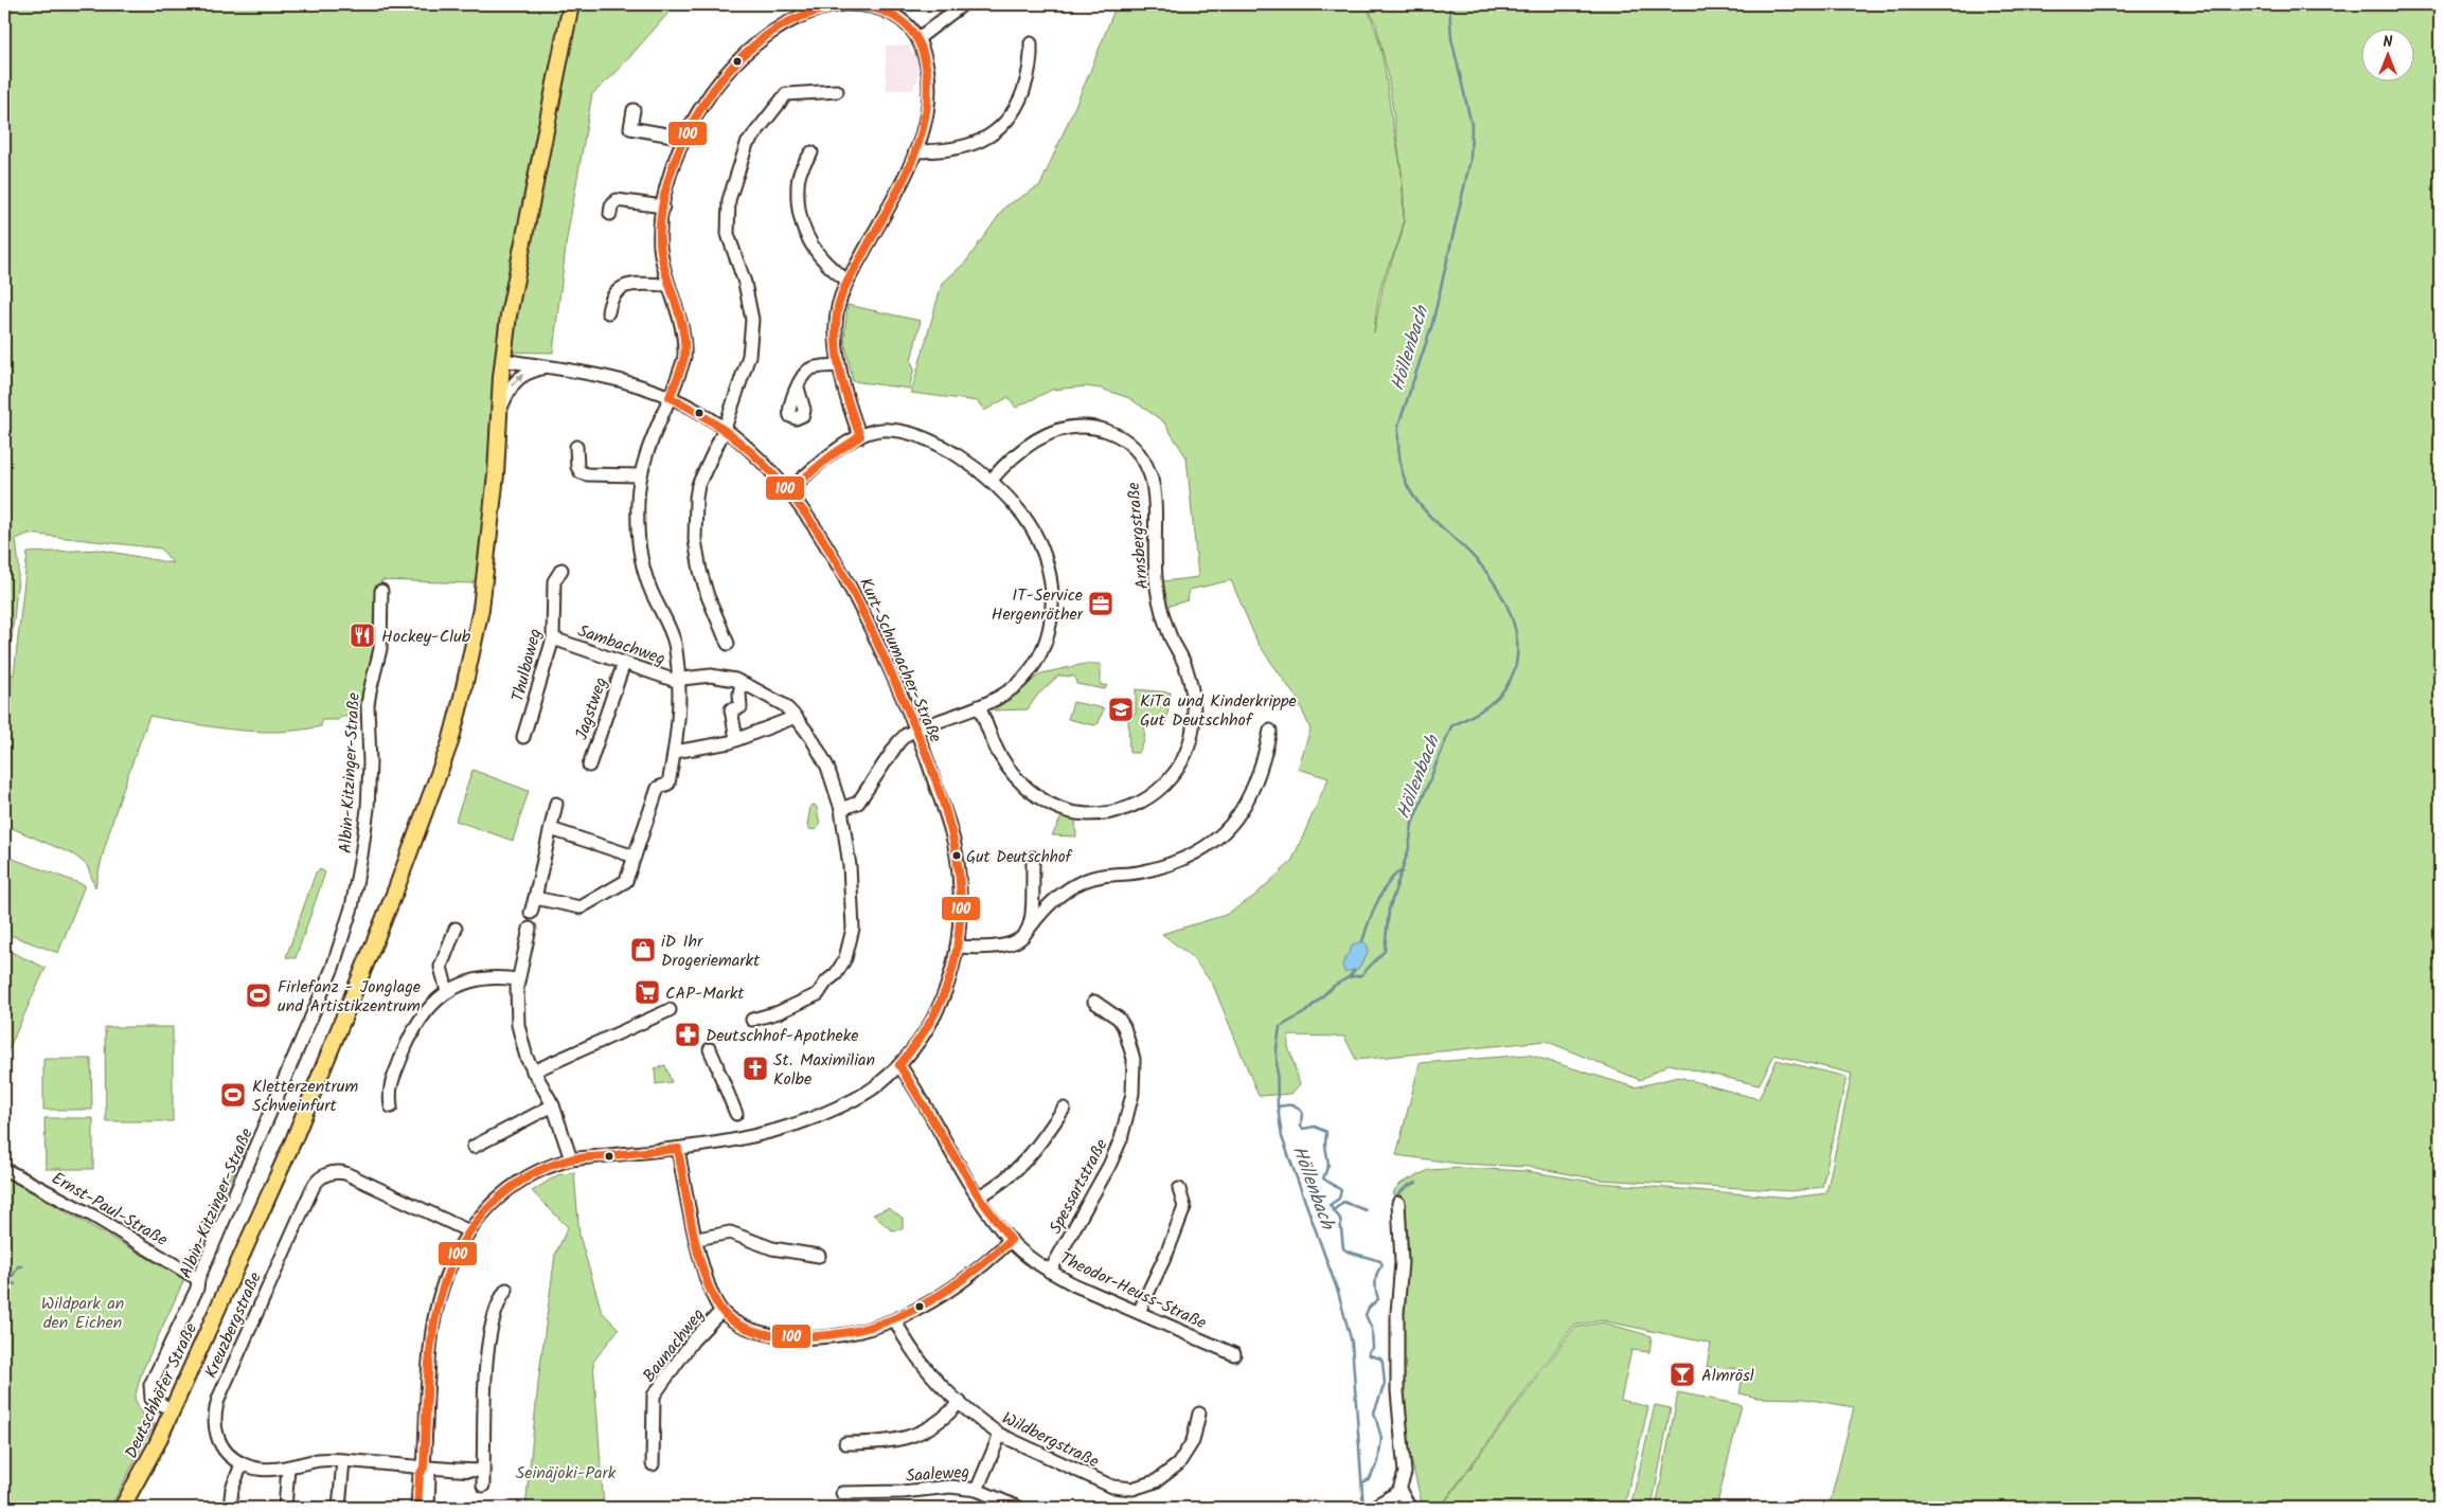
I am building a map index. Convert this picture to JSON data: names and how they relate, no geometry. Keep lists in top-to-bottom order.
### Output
{
  "streets": {
    "main road": ["Deutschhöfer Straße"],
    "street": [
      "Arnsbergstraße",
      "Sambachweg",
      "Kurt-Schumacher-Straße",
      "Thulbaweg",
      "Jagstweg",
      "Albin-Kitzinger-Straße",
      "Spessartstraße",
      "Ernst-Paul-Straße",
      "Theodor-Heuss-Straße",
      "Kreuzbergstraße",
      "Baunachweg",
      "Wildbergstraße",
      "Saaleweg"
    ]
  },
  "crossings": [
    ["Sambachweg", "Thulbaweg"],
    ["Sambachweg", "Jagstweg"],
    ["Kurt-Schumacher-Straße", "Theodor-Heuss-Straße"],
    ["Kurt-Schumacher-Straße", "Kreuzbergstraße"],
    ["Kurt-Schumacher-Straße", "Deutschhöfer Straße"],
    ["Albin-Kitzinger-Straße", "Ernst-Paul-Straße"],
    ["Albin-Kitzinger-Straße", "Deutschhöfer Straße"],
    ["Spessartstraße", "Theodor-Heuss-Straße"],
    ["Wildbergstraße", "Saaleweg"]
  ],
  "water": ["Höllenbach"],
  "parks": ["Wildpark an den Eichen", "Seinäjoki-Park"],
  "places": {
    "office": ["IT-Service Hergenröther"],
    "restaurant": ["Hockey-Club"],
    "school or university": ["KiTa und Kinderkrippe Gut Deutschhof"],
    "other": ["Gut Deutschhof"],
    "shop": ["iD Ihr Drogeriemarkt"],
    "supermarket": ["CAP-Markt"],
    "sports": ["Firlefanz - Jonglage und Artistikzentrum", "Kletterzentrum Schweinfurt"],
    "pharmacy": ["Deutschhof-Apotheke"],
    "church": ["St. Maximilian Kolbe"],
    "bar": ["Almrösl"]
  },
  "lines": ["transit line 100"],
  "north": "top"
}
